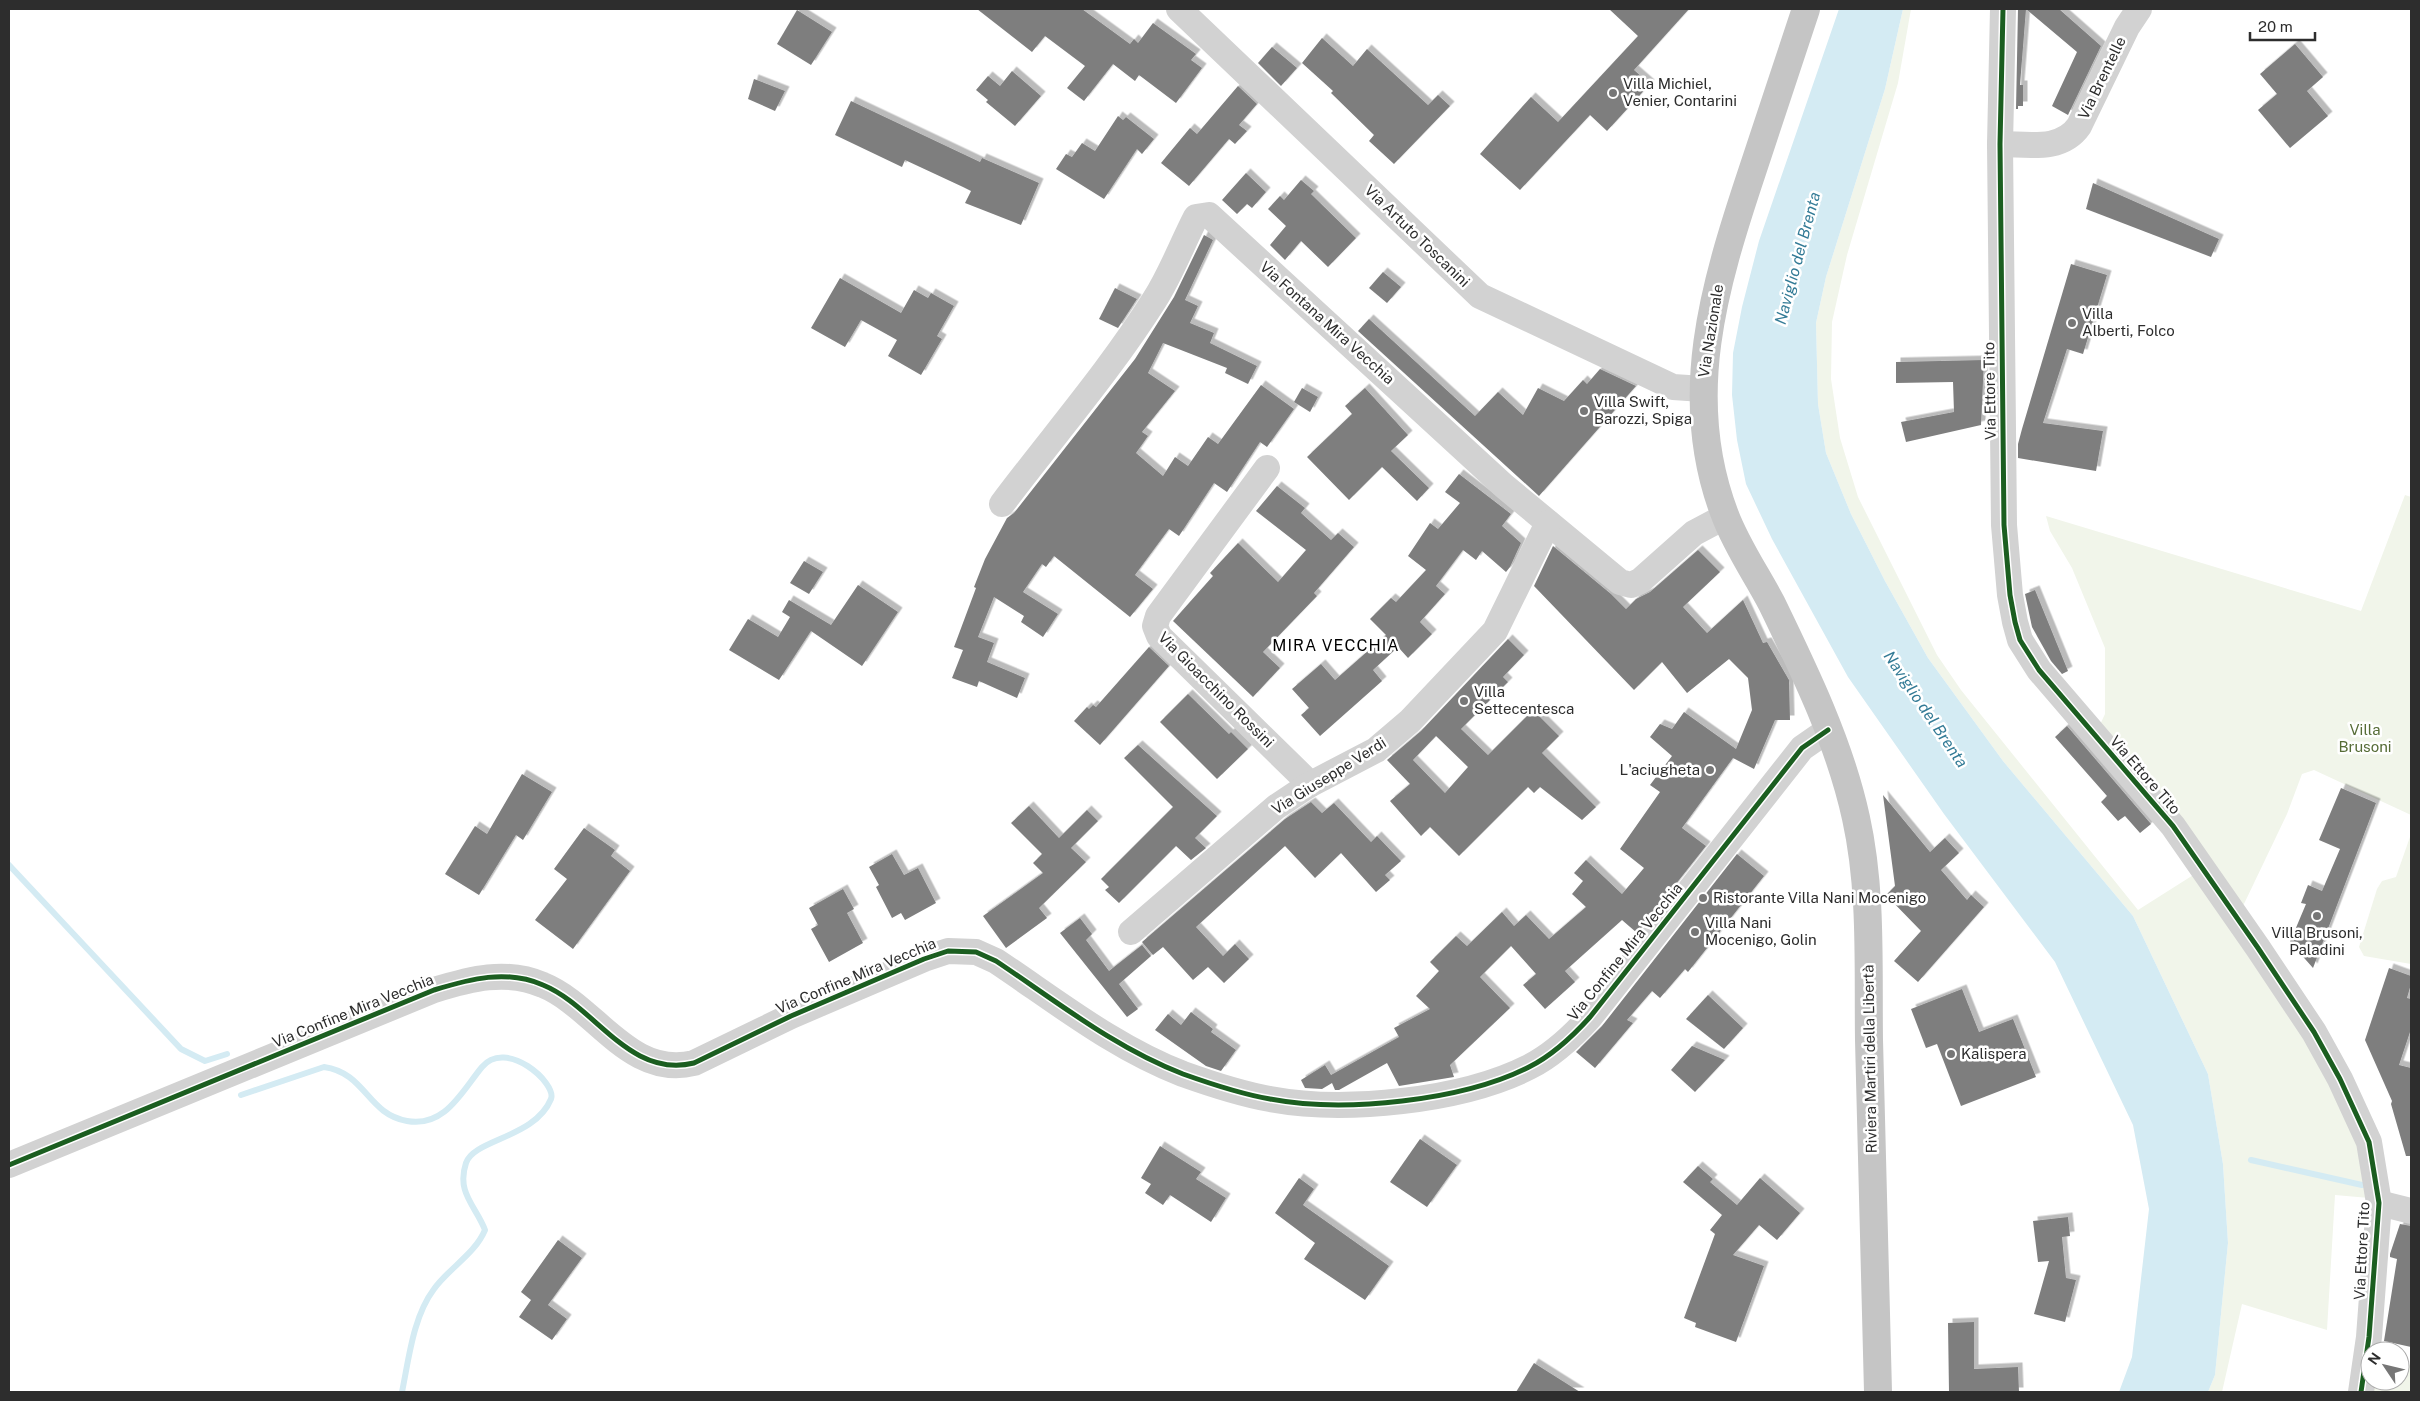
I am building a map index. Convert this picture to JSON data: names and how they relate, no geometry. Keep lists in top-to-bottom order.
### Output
{
  "streets": {
    "main road": ["Via Nazionale", "Riviera Martiri della Libertà"],
    "street": [
      "Via Brentelle",
      "Via Artuto Toscanini",
      "Via Fontana Mira Vecchia",
      "Via Ettore Tito",
      "Via Gioacchino Rossini",
      "Via Giuseppe Verdi",
      "Via Confine Mira Vecchia"
    ]
  },
  "crossings": [
    ["Via Brentelle", "Via Ettore Tito"],
    ["Via Artuto Toscanini", "Via Nazionale"],
    ["Via Fontana Mira Vecchia", "Via Nazionale"],
    ["Via Fontana Mira Vecchia", "Via Giuseppe Verdi"],
    ["Via Nazionale", "Via Confine Mira Vecchia"],
    ["Via Nazionale", "Riviera Martiri della Libertà"],
    ["Via Gioacchino Rossini", "Via Giuseppe Verdi"],
    ["Via Confine Mira Vecchia", "Riviera Martiri della Libertà"]
  ],
  "districts": ["MIRA VECCHIA"],
  "water": ["Naviglio del Brenta"],
  "parks": ["Villa Brusoni"],
  "places": [
    "Villa Michiel, Venier, Contarini",
    "Villa Alberti, Folco",
    "Villa Swift, Barozzi, Spiga",
    "Villa Settecentesca",
    "L'aciugheta",
    "Ristorante Villa Nani Mocenigo",
    "Villa Brusoni, Paladini",
    "Villa Nani Mocenigo, Golin",
    "Kalispera"
  ],
  "scale_bar": "20 m",
  "north": "top left"
}
